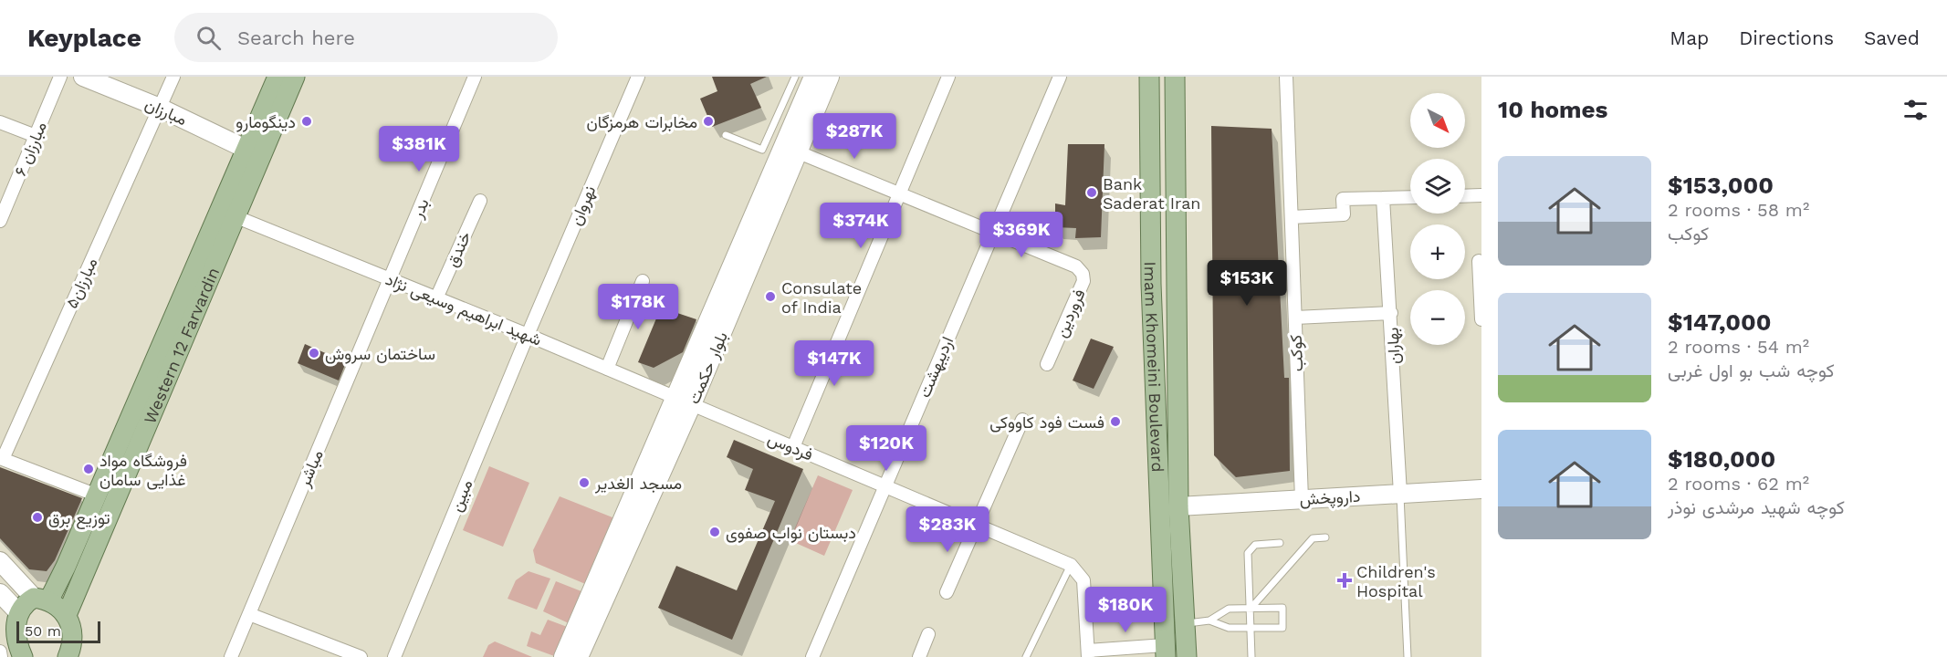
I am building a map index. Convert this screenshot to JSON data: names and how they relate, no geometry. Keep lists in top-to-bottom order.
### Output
{
  "streets": {
    "main road": ["Western 12 Farvardin", "Imam Khomeini Boulevard"],
    "street": [
      "مبارزان",
      "مبارزان ۶",
      "نهروان",
      "بدر",
      "خندق",
      "مبارزان۵",
      "شهید ابراهیم وسیعی نژاد",
      "فروردین",
      "بهاران",
      "کوکب",
      "اردیبهشت",
      "بلوار حکمت",
      "فردوس",
      "مباشر",
      "مبین",
      "داروپخش"
    ]
  },
  "crossings": [
    ["مبارزان", "مبارزان۵"],
    ["مبارزان", "Western 12 Farvardin"],
    ["نهروان", "شهید ابراهیم وسیعی نژاد"],
    ["نهروان", "مبین"],
    ["بدر", "شهید ابراهیم وسیعی نژاد"],
    ["بدر", "مباشر"],
    ["خندق", "شهید ابراهیم وسیعی نژاد"],
    ["شهید ابراهیم وسیعی نژاد", "Western 12 Farvardin"],
    ["شهید ابراهیم وسیعی نژاد", "بلوار حکمت"],
    ["شهید ابراهیم وسیعی نژاد", "فردوس"],
    ["شهید ابراهیم وسیعی نژاد", "مباشر"],
    ["شهید ابراهیم وسیعی نژاد", "مبین"],
    ["فروردین", "اردیبهشت"],
    ["فروردین", "بلوار حکمت"],
    ["بهاران", "داروپخش"],
    ["کوکب", "داروپخش"],
    ["اردیبهشت", "فردوس"],
    ["Imam Khomeini Boulevard", "داروپخش"],
    ["بلوار حکمت", "فردوس"]
  ],
  "places": {
    "other": [
      "دینگومارو",
      "مخابرات هرمزگان",
      "Bank Saderat Iran",
      "Consulate of India",
      "ساختمان سروش",
      "فست فود کاووکی",
      "فروشگاه مواد غذایی سامان",
      "مسجد الغدیر",
      "توزیع برق",
      "دبستان نواب صفوی"
    ],
    "health": ["Children's Hospital"]
  },
  "scale_bar": "50 m",
  "north": "bottom right",
  "page": {
    "header": "Keyplace",
    "search": "Search here",
    "nav": ["Map", "Directions", "Saved"],
    "heading": "10 homes",
    "map_buttons": ["+", "−"],
    "price": [
      "$287K",
      "$381K",
      "$374K",
      "$369K",
      "$153K",
      "$178K",
      "$147K",
      "$120K",
      "$283K",
      "$180K"
    ],
    "list": [
      {
        "name": "$153,000",
        "note": "2 rooms · 58 m² · کوکب"
      },
      {
        "name": "$147,000",
        "note": "2 rooms · 54 m² · کوچه شب بو اول غربی"
      },
      {
        "name": "$180,000",
        "note": "2 rooms · 62 m² · کوچه شهید مرشدی نوذر"
      }
    ],
    "scale": "50 m"
  }
}
